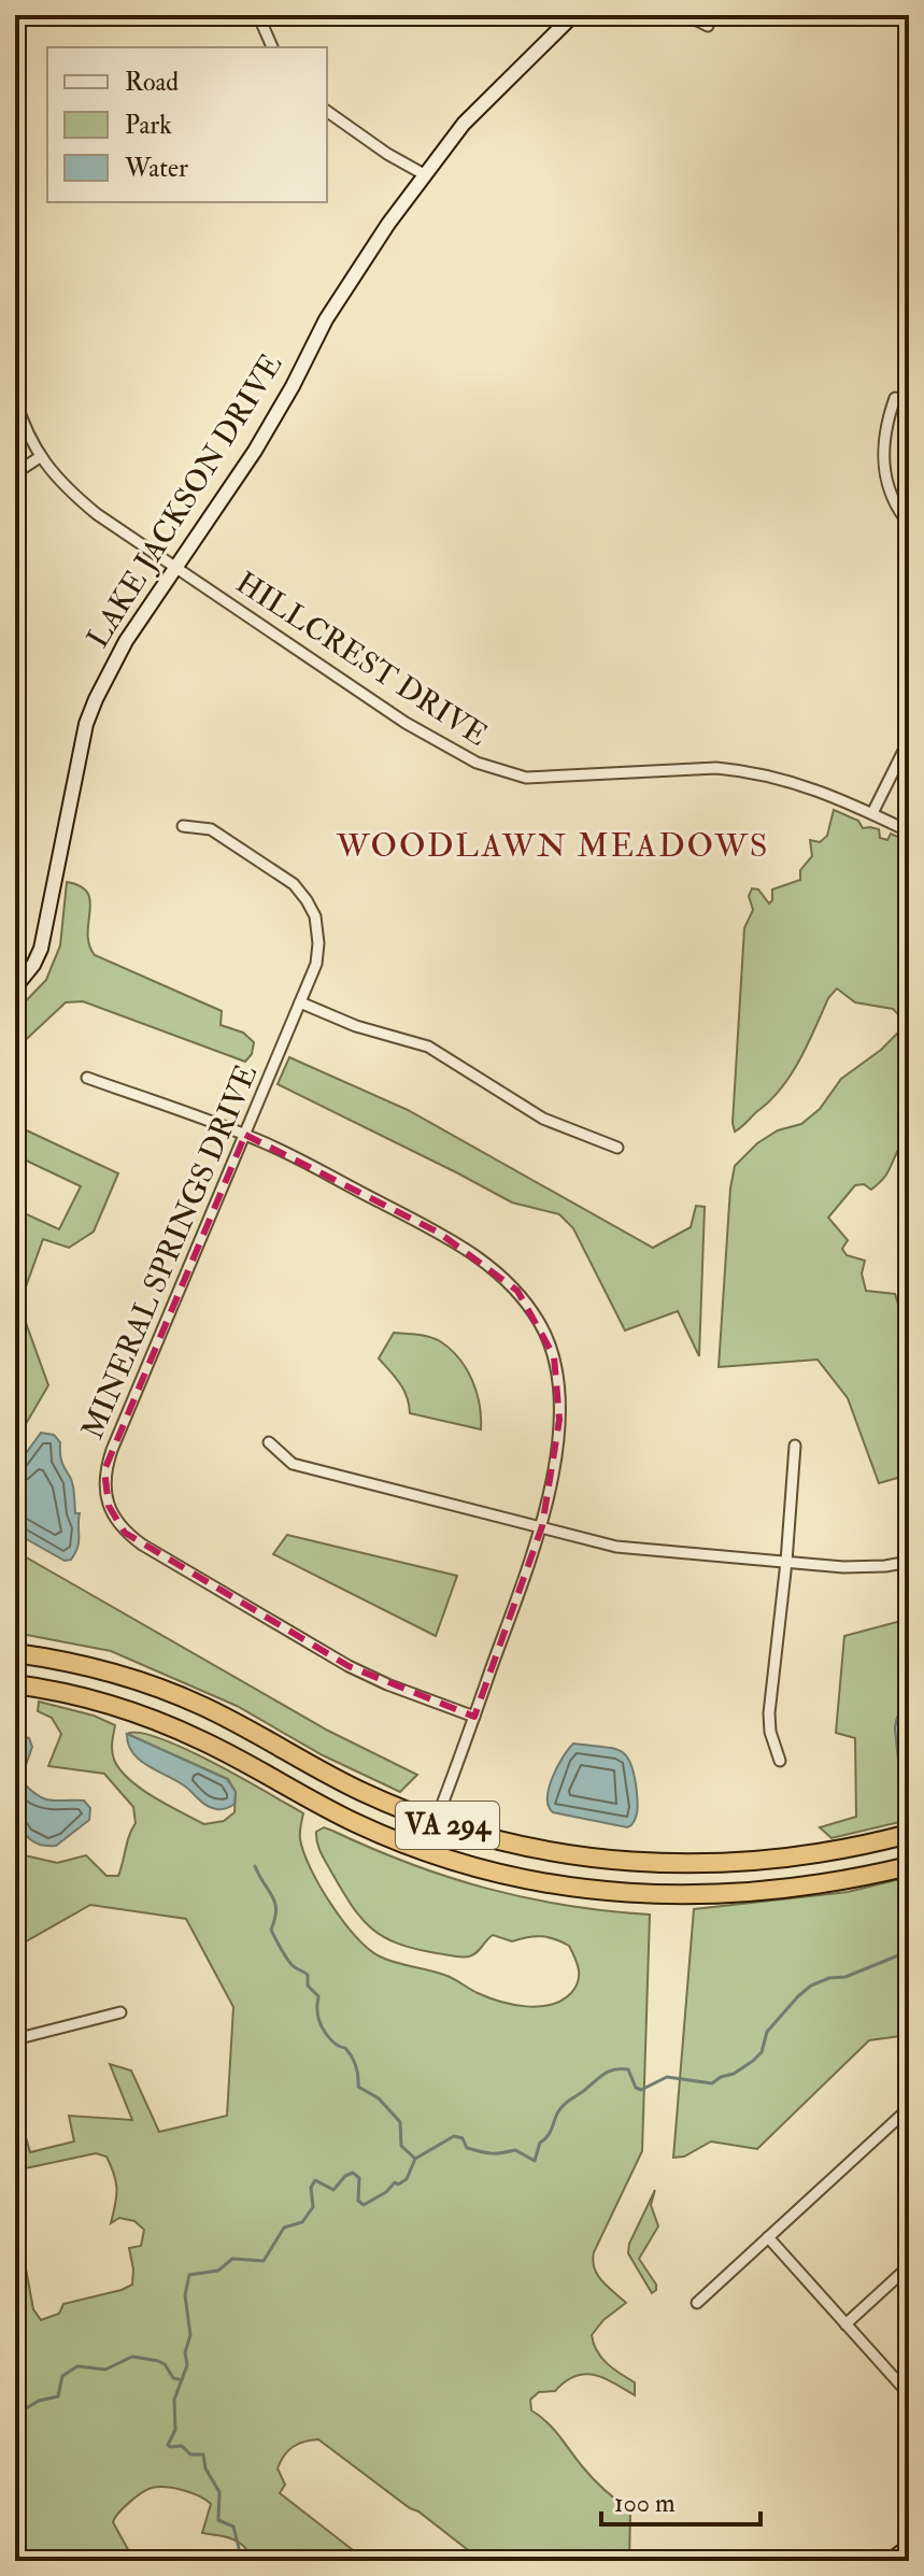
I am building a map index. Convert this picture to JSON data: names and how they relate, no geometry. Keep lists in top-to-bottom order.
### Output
{
  "streets": {
    "highway": ["VA 294"],
    "street": ["LAKE JACKSON DRIVE", "HILLCREST DRIVE", "MINERAL SPRINGS DRIVE"]
  },
  "crossings": [
    ["LAKE JACKSON DRIVE", "HILLCREST DRIVE"]
  ],
  "districts": ["WOODLAWN MEADOWS"],
  "legend": ["Road", "Park", "Water"],
  "scale_bar": "100 m"
}
